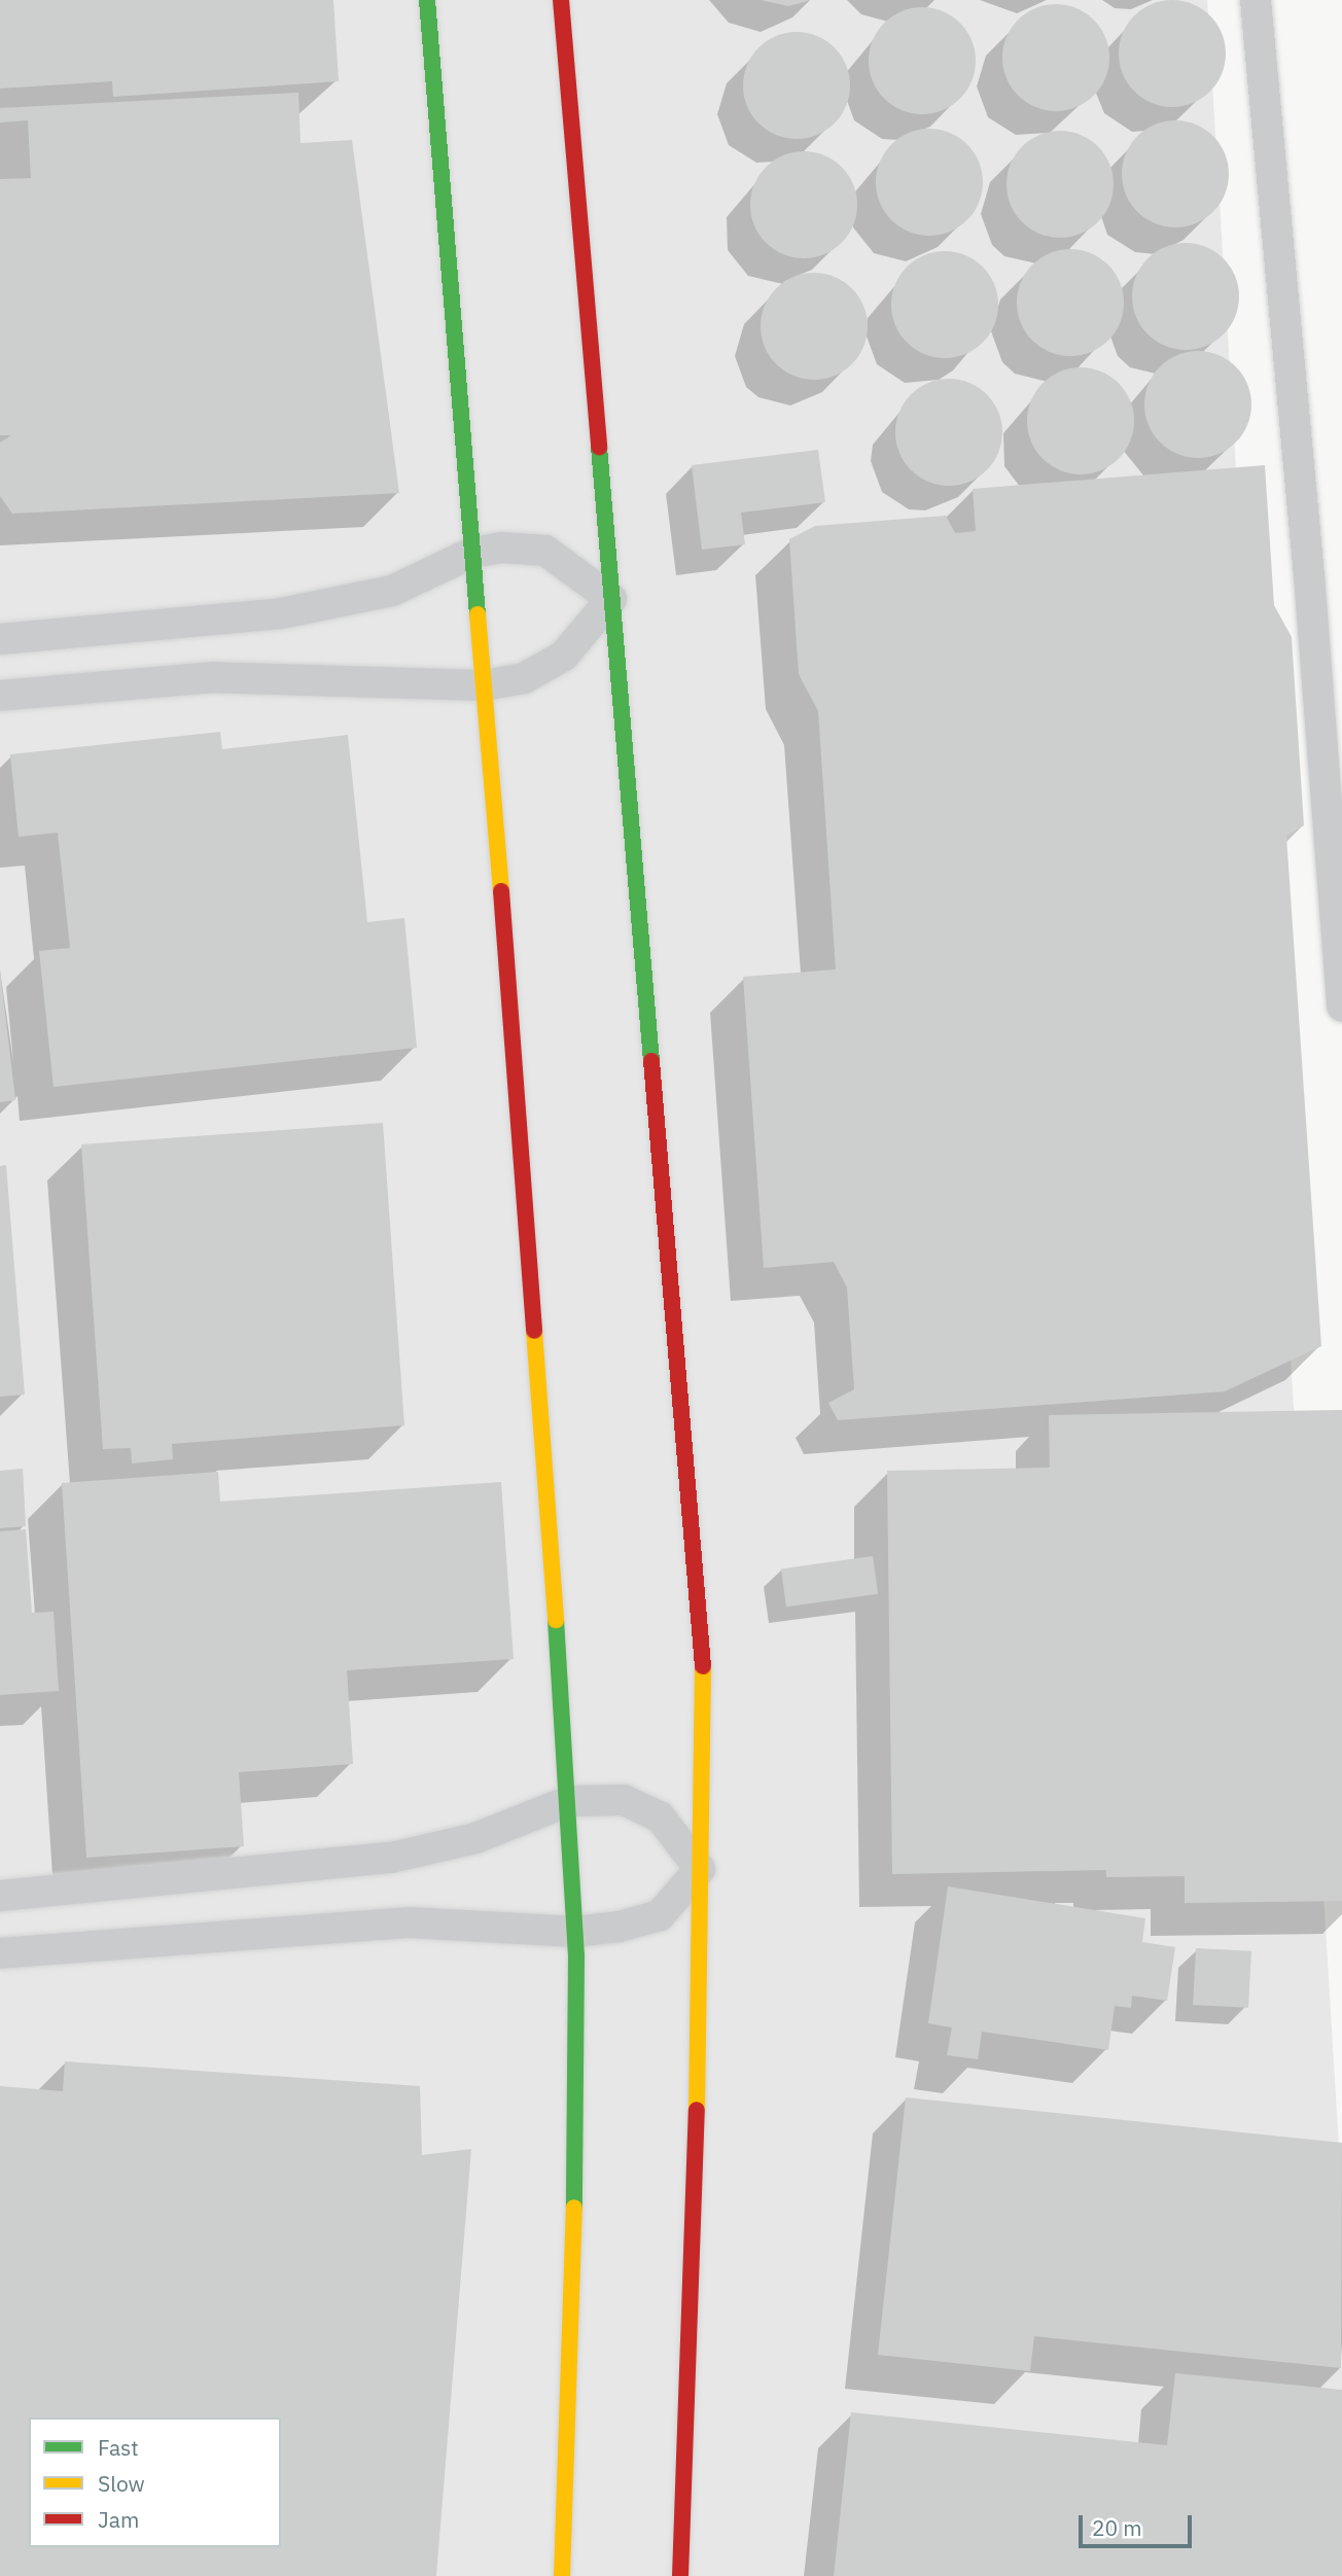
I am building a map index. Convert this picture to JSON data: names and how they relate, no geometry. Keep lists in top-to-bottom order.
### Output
{
  "legend": ["Fast", "Slow", "Jam"],
  "scale_bar": "20 m"
}
